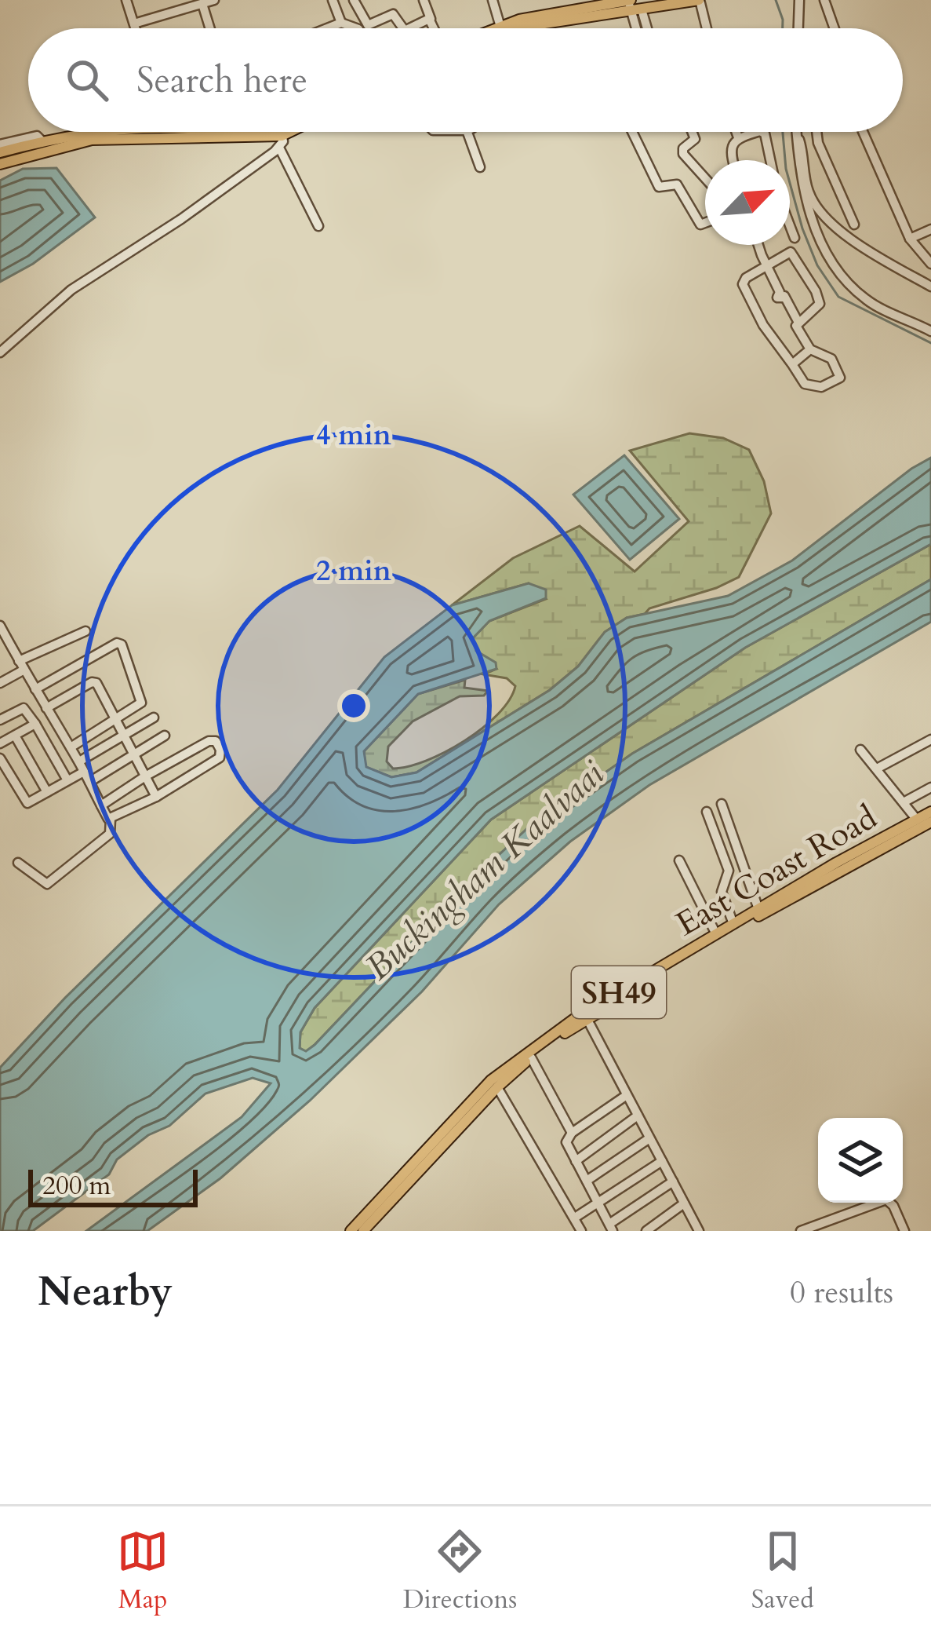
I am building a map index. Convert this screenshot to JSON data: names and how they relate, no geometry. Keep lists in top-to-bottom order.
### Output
{
  "streets": {
    "main road": ["East Coast Road", "SH49"]
  },
  "water": ["Buckingham Kaalvaai"],
  "scale_bar": "200 m",
  "north": "top right",
  "page": {
    "search": "Search here",
    "scale": "200 m",
    "heading": ["Nearby", "0 results"],
    "nav": ["Map", "Directions", "Saved"]
  },
  "rings": ["4 min", "2 min"]
}
